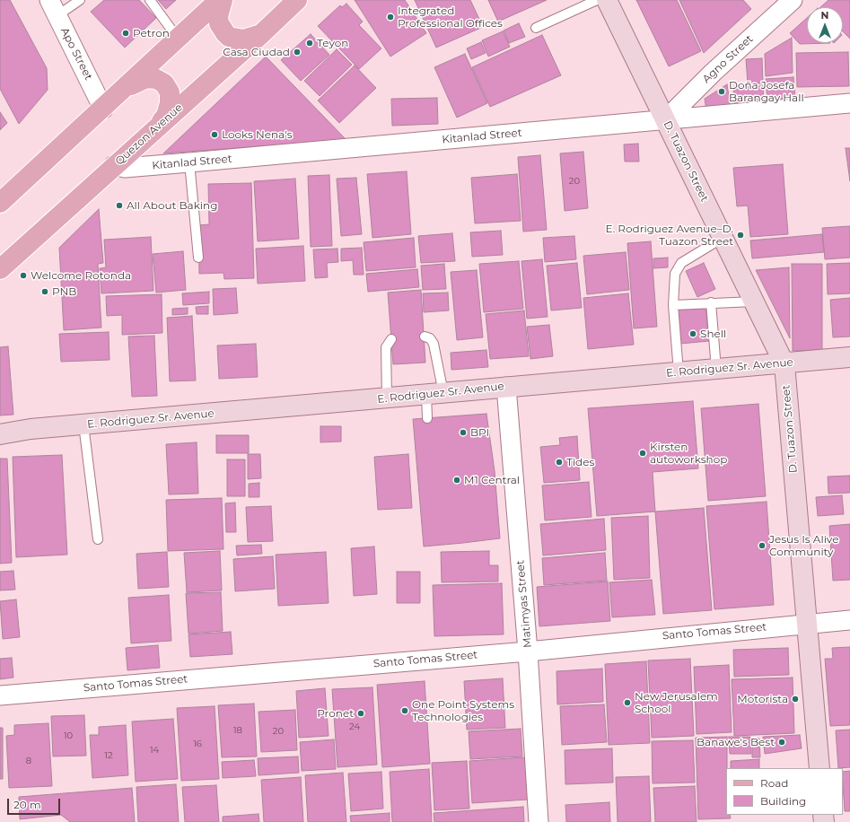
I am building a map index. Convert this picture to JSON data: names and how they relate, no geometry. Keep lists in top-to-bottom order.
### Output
{
  "streets": {
    "main road": ["Quezon Avenue", "D. Tuazon Street", "E. Rodriguez Sr. Avenue"],
    "street": [
      "Apo Street",
      "Agno Street",
      "Kitanlad Street",
      "Matimyas Street",
      "Santo Tomas Street"
    ]
  },
  "crossings": [
    ["Agno Street", "Kitanlad Street"],
    ["Agno Street", "D. Tuazon Street"],
    ["Quezon Avenue", "Kitanlad Street"],
    ["Kitanlad Street", "D. Tuazon Street"],
    ["D. Tuazon Street", "E. Rodriguez Sr. Avenue"],
    ["D. Tuazon Street", "Santo Tomas Street"],
    ["E. Rodriguez Sr. Avenue", "Matimyas Street"],
    ["Matimyas Street", "Santo Tomas Street"]
  ],
  "places": [
    "Integrated Professional Offices",
    "Petron",
    "Teyon",
    "Casa Ciudad",
    "Doña Josefa Barangay Hall",
    "Looks Nena's",
    "All About Baking",
    "E. Rodriguez Avenue–D. Tuazon Street",
    "Welcome Rotonda",
    "PNB",
    "Shell",
    "BPI",
    "Kirsten autoworkshop",
    "Tides",
    "M1 Central",
    "Jesus Is Alive Community",
    "Motorista",
    "New Jerusalem School",
    "One Point Systems Technologies",
    "Pronet",
    "Banawe's Best"
  ],
  "house_numbers": [
    "20",
    "24",
    "18",
    "20",
    "10",
    "16",
    "14",
    "12",
    "8"
  ],
  "legend": ["Road", "Building"],
  "scale_bar": "20 m",
  "north": "top"
}
